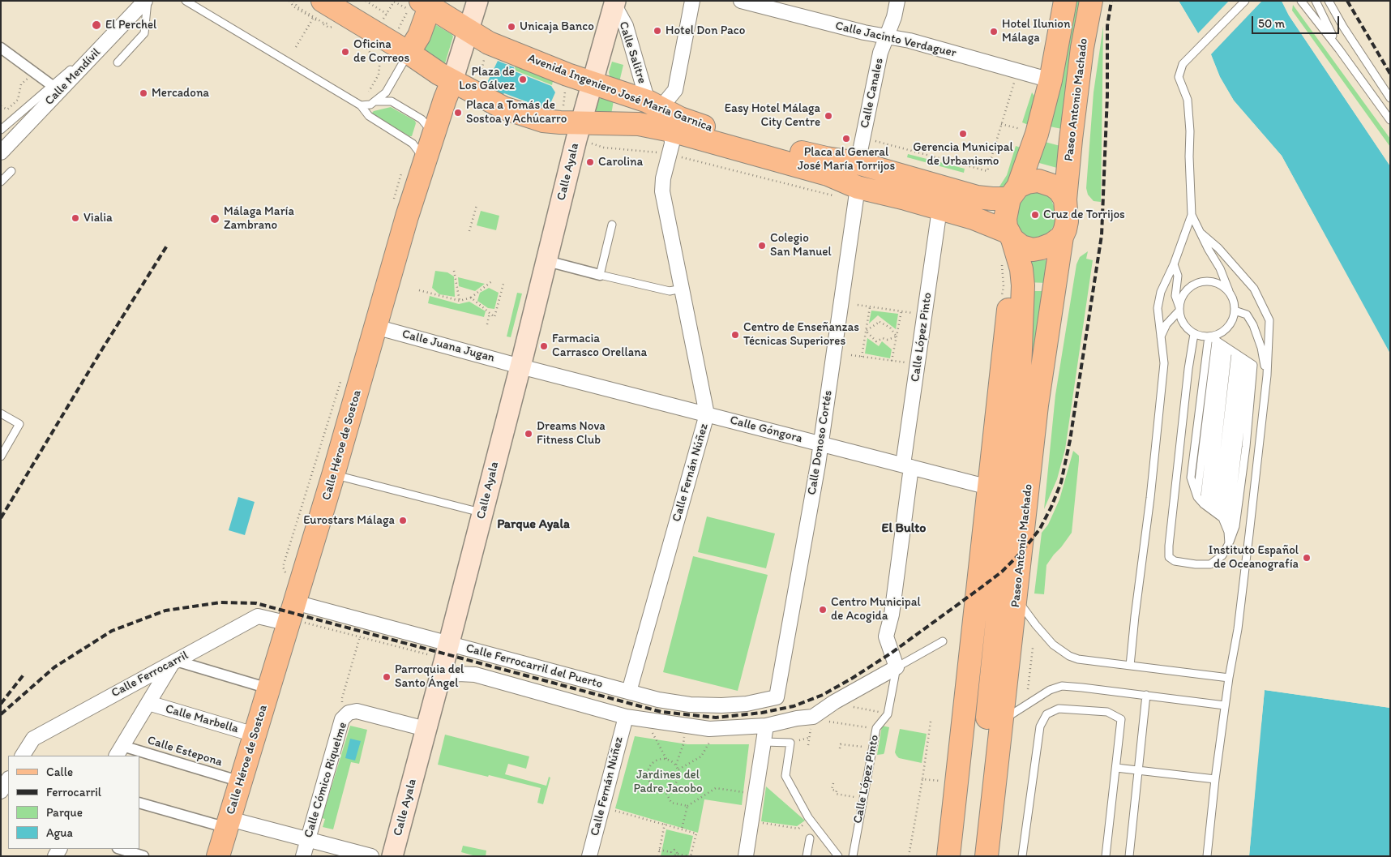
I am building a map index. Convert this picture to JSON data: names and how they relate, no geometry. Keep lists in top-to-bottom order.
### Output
{
  "streets": {
    "main road": [
      "Calle Salitre",
      "Avenida Ingeniero José María Garnica",
      "Paseo Antonio Machado",
      "Calle Ayala",
      "Calle Héroe de Sostoa"
    ],
    "street": [
      "Calle Jacinto Verdaguer",
      "Calle Mendívil",
      "Calle Canales",
      "Calle López Pinto",
      "Calle Juana Jugan",
      "Calle Góngora",
      "Calle Donoso Cortés",
      "Calle Fernán Núñez",
      "Calle Ferrocarril del Puerto",
      "Calle Ferrocarril",
      "Calle Marbella",
      "Calle Estepona",
      "Calle Cómico Riquelme"
    ]
  },
  "crossings": [
    ["Calle Jacinto Verdaguer", "Calle Canales"],
    ["Calle Jacinto Verdaguer", "Paseo Antonio Machado"],
    ["Calle Salitre", "Avenida Ingeniero José María Garnica"],
    ["Calle Salitre", "Calle Ayala"],
    ["Avenida Ingeniero José María Garnica", "Calle Canales"],
    ["Avenida Ingeniero José María Garnica", "Paseo Antonio Machado"],
    ["Avenida Ingeniero José María Garnica", "Calle Ayala"],
    ["Avenida Ingeniero José María Garnica", "Calle López Pinto"],
    ["Avenida Ingeniero José María Garnica", "Calle Donoso Cortés"],
    ["Avenida Ingeniero José María Garnica", "Calle Héroe de Sostoa"],
    ["Avenida Ingeniero José María Garnica", "Calle Fernán Núñez"],
    ["Calle Ayala", "Calle Juana Jugan"],
    ["Calle Ayala", "Calle Góngora"],
    ["Calle Ayala", "Calle Ferrocarril del Puerto"],
    ["Calle Ayala", "Calle Cómico Riquelme"],
    ["Calle López Pinto", "Calle Góngora"],
    ["Calle López Pinto", "Calle Ferrocarril del Puerto"],
    ["Calle Juana Jugan", "Calle Góngora"],
    ["Calle Juana Jugan", "Calle Héroe de Sostoa"],
    ["Calle Góngora", "Calle Donoso Cortés"],
    ["Calle Góngora", "Calle Fernán Núñez"],
    ["Calle Donoso Cortés", "Calle Ferrocarril del Puerto"],
    ["Calle Héroe de Sostoa", "Calle Ferrocarril del Puerto"],
    ["Calle Héroe de Sostoa", "Calle Ferrocarril"],
    ["Calle Héroe de Sostoa", "Calle Marbella"],
    ["Calle Héroe de Sostoa", "Calle Estepona"],
    ["Calle Fernán Núñez", "Calle Ferrocarril del Puerto"],
    ["Calle Ferrocarril del Puerto", "Calle Ferrocarril"]
  ],
  "districts": ["Parque Ayala", "El Bulto"],
  "parks": ["Jardines del Padre Jacobo"],
  "places": [
    "El Perchel",
    "Unicaja Banco",
    "Hotel Don Paco",
    "Hotel Ilunion Málaga",
    "Oficina de Correos",
    "Plaza de Los Gálvez",
    "Mercadona",
    "Placa a Tomás de Sostoa y Achúcarro",
    "Easy Hotel Málaga City Centre",
    "Gerencia Municipal de Urbanismo",
    "Placa al General José María Torrijos",
    "Carolina",
    "Cruz de Torrijos",
    "Vialia",
    "Málaga María Zambrano",
    "Colegio San Manuel",
    "Centro de Enseñanzas Técnicas Superiores",
    "Farmacia Carrasco Orellana",
    "Dreams Nova Fitness Club",
    "Eurostars Málaga",
    "Instituto Español de Oceanografía",
    "Centro Municipal de Acogida",
    "Parroquia del Santo Ángel"
  ],
  "legend": [
    "Calle",
    "Ferrocarril",
    "Parque",
    "Agua"
  ],
  "scale_bar": "50 m"
}
